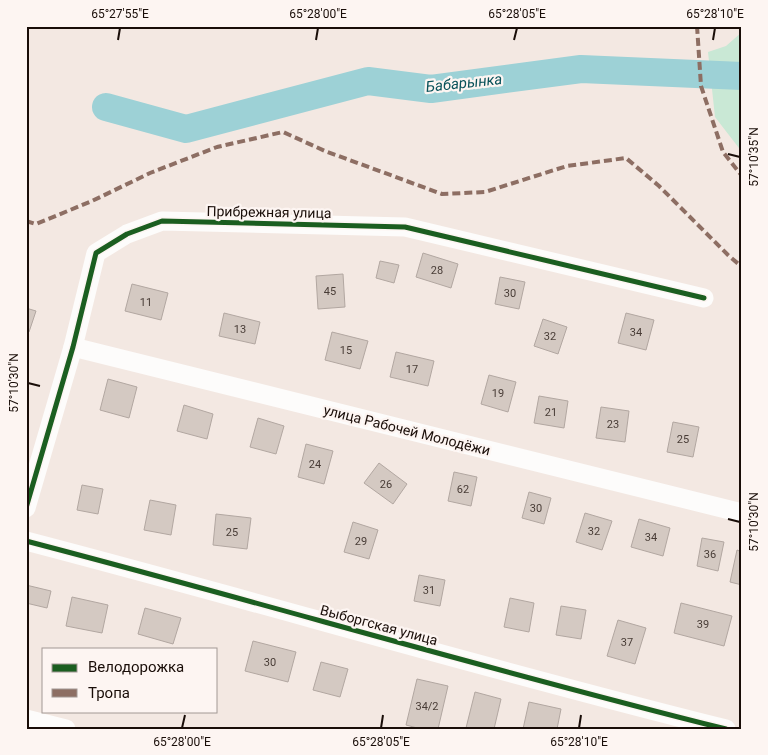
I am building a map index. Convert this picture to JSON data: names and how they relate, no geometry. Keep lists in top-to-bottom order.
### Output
{
  "streets": {
    "street": ["Прибрежная улица", "улица Рабочей Молодёжи", "Выборгская улица"]
  },
  "crossings": [
    ["Прибрежная улица", "улица Рабочей Молодёжи"]
  ],
  "water": ["Бабарынка"],
  "house_numbers": [
    "28",
    "45",
    "30",
    "11",
    "13",
    "34",
    "32",
    "15",
    "17",
    "19",
    "21",
    "23",
    "25",
    "24",
    "26",
    "62",
    "30",
    "32",
    "25",
    "34",
    "29",
    "36",
    "31",
    "39",
    "37",
    "30",
    "34/2"
  ],
  "legend": ["Велодорожка", "Тропа"],
  "coordinates": [
    "65°27'55\"E",
    "65°28'00\"E",
    "65°28'05\"E",
    "65°28'10\"E",
    "57°10'35\"N",
    "57°10'30\"N"
  ]
}
